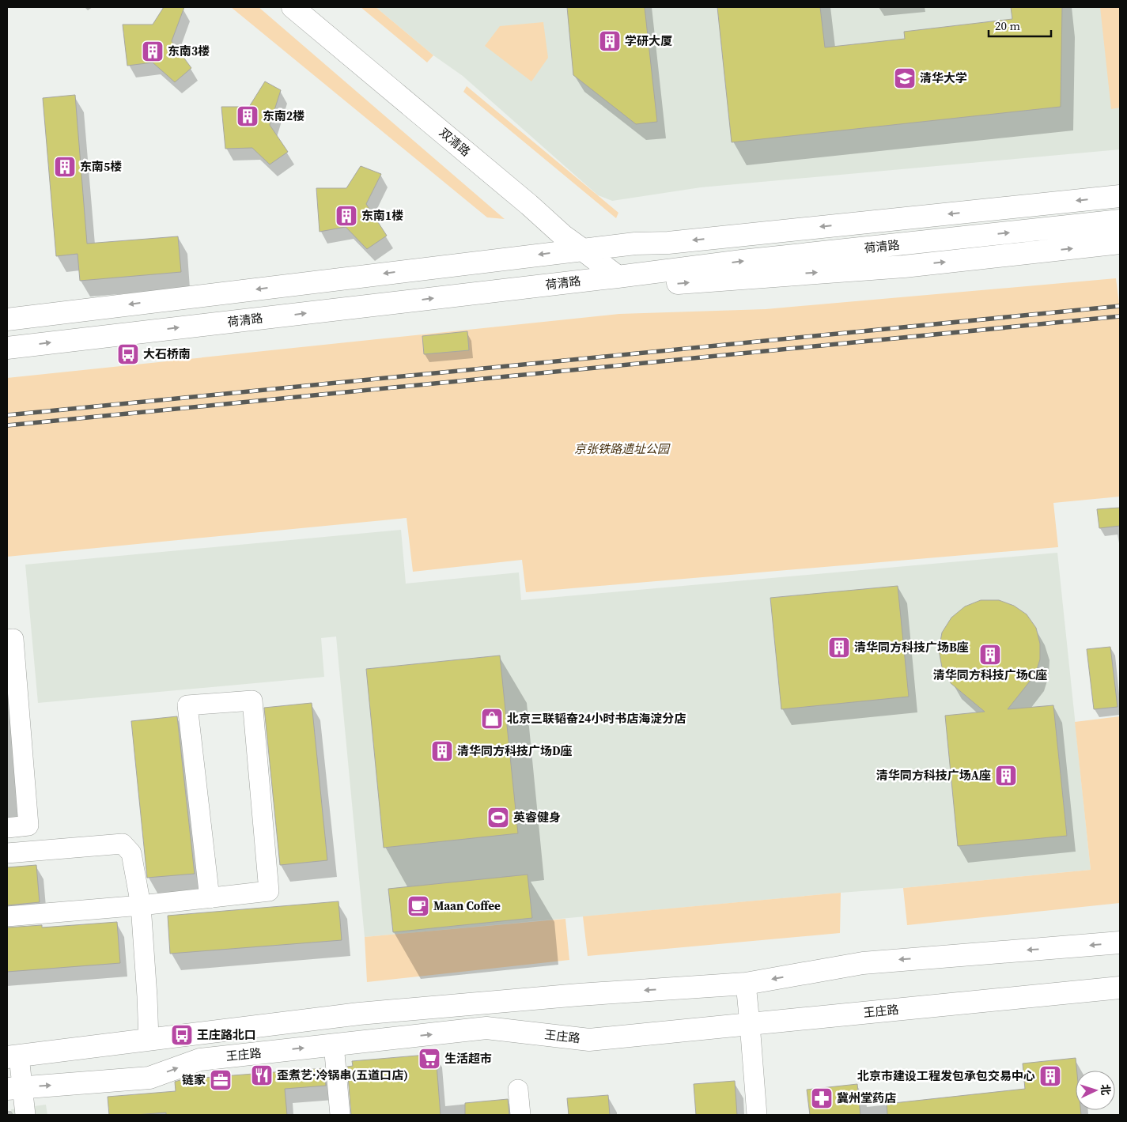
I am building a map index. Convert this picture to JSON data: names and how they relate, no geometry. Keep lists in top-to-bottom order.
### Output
{
  "streets": {
    "main road": ["双清路", "荷清路", "王庄路"]
  },
  "crossings": [
    ["双清路", "荷清路"]
  ],
  "parks": ["京张铁路遗址公园"],
  "places": {
    "building": [
      "学研大厦",
      "东南3楼",
      "东南2楼",
      "东南5楼",
      "东南1楼",
      "清华同方科技广场B座",
      "清华同方科技广场C座",
      "清华同方科技广场D座",
      "清华同方科技广场A座",
      "北京市建设工程发包承包交易中心"
    ],
    "school or university": ["清华大学"],
    "bus stop": ["大石桥南", "王庄路北口"],
    "shop": ["北京三联韬奋24小时书店海淀分店"],
    "sports": ["英睿健身"],
    "cafe": ["Maan Coffee"],
    "supermarket": ["生活超市"],
    "restaurant": ["歪煮艺·冷锅串(五道口店)"],
    "office": ["链家"],
    "pharmacy": ["冀州堂药店"]
  },
  "scale_bar": "20 m",
  "north": "right"
}
